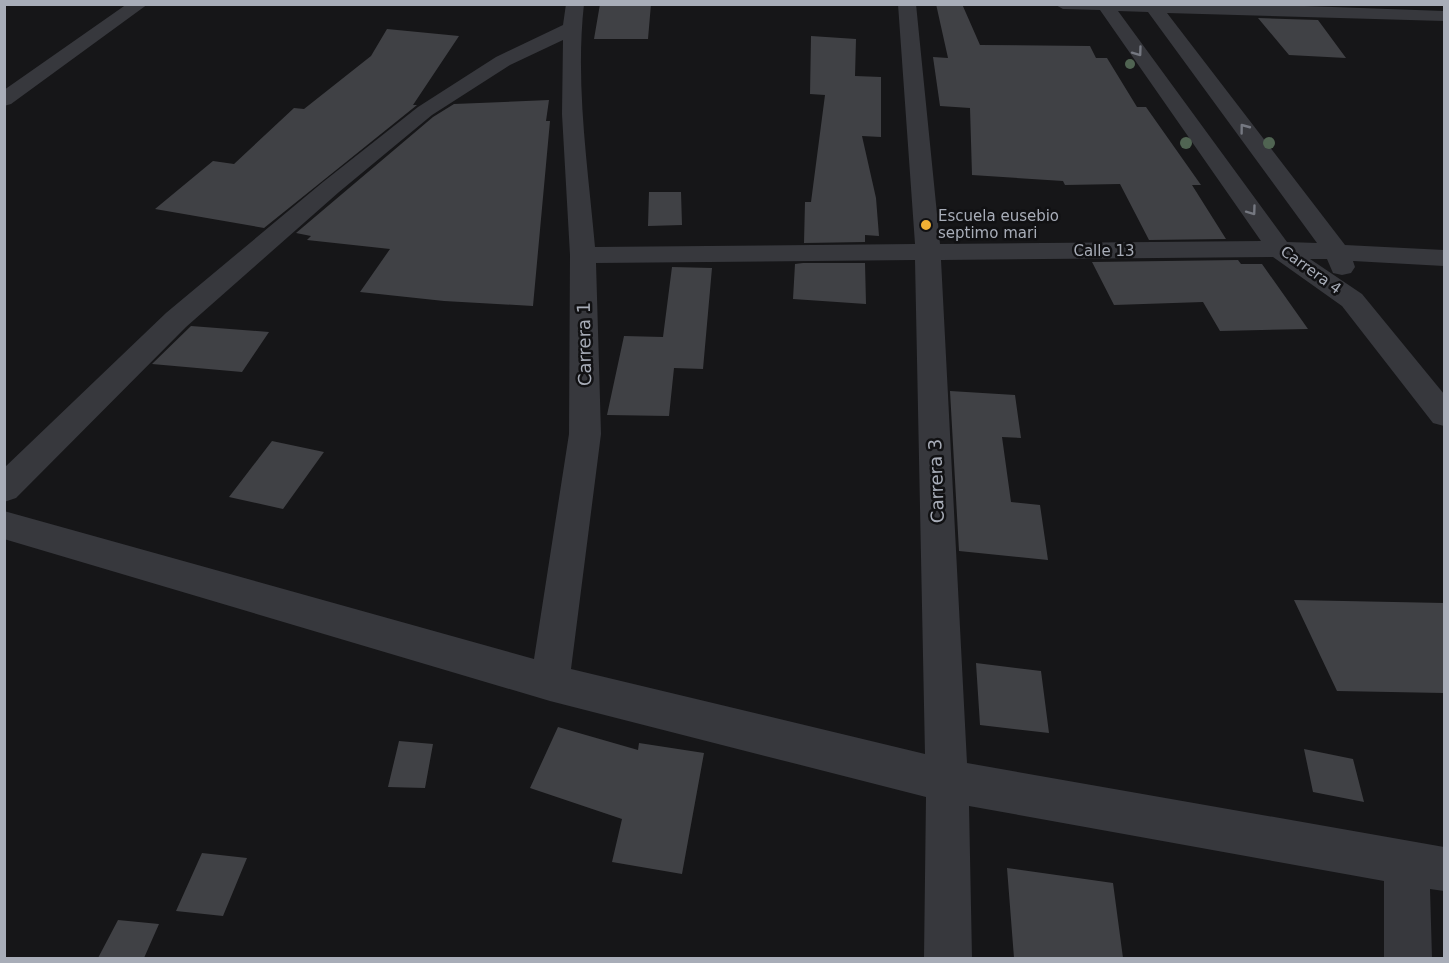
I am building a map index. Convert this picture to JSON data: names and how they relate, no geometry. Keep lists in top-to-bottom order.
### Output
{
  "streets": {
    "street": [
      "Calle 13",
      "Carrera 4",
      "Carrera 1",
      "Carrera 3"
    ]
  },
  "crossings": [
    ["Calle 13", "Carrera 4"],
    ["Calle 13", "Carrera 1"],
    ["Calle 13", "Carrera 3"]
  ],
  "places": ["Escuela eusebio septimo mari"]
}
